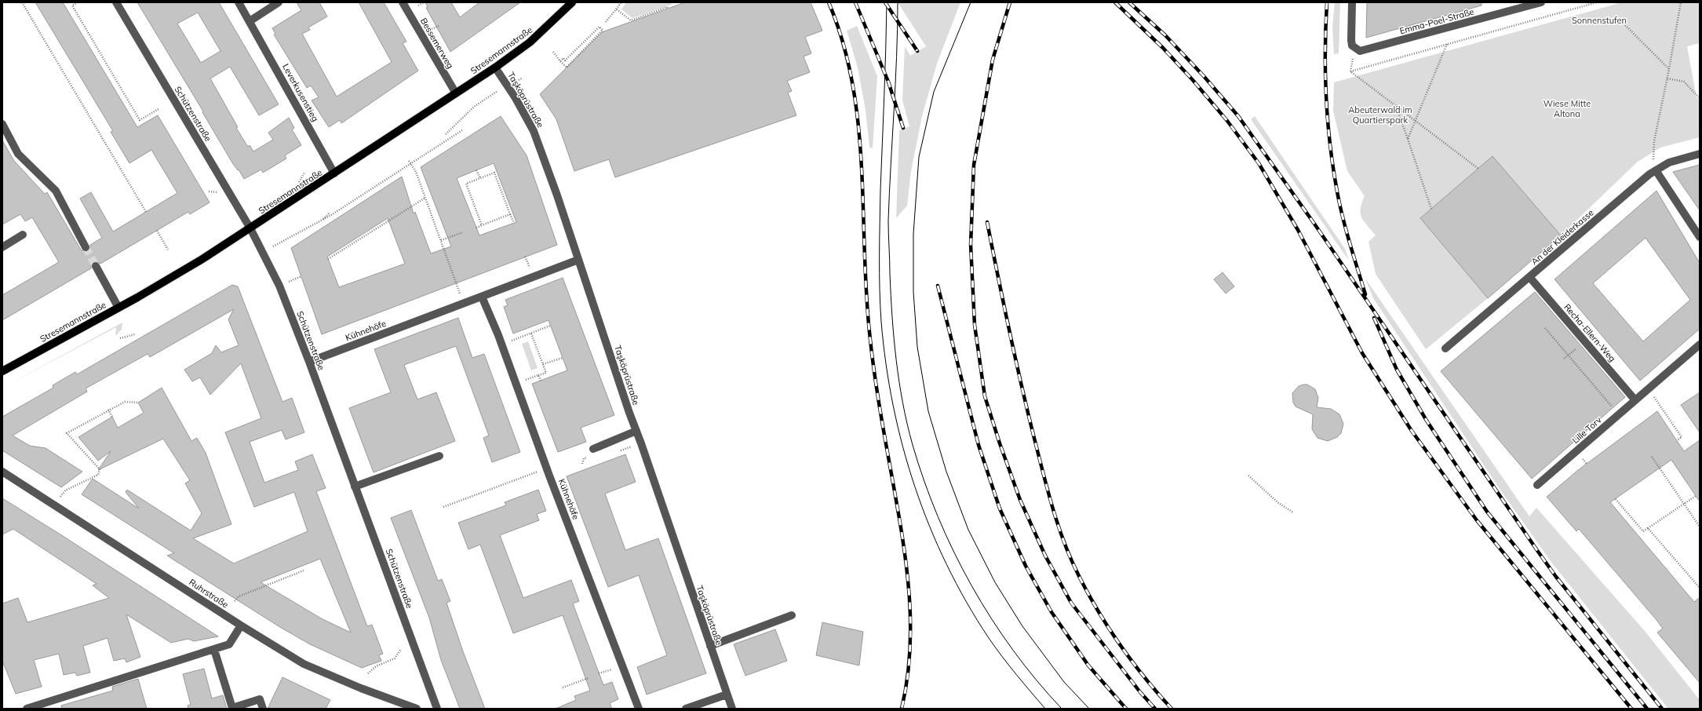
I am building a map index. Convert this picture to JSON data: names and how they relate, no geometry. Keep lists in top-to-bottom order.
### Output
{
  "streets": {
    "main road": ["Stresemannstraße"],
    "street": [
      "Emma-Poel-Straße",
      "Bessemerweg",
      "Leverkusenstieg",
      "Taşköprüstraße",
      "Schützenstraße",
      "An der Kleiderkasse",
      "Kühnehöfe",
      "Recha-Ellern-Weg",
      "Lille Torv",
      "Ruhrstraße"
    ]
  },
  "crossings": [
    ["Bessemerweg", "Stresemannstraße"],
    ["Stresemannstraße", "Leverkusenstieg"],
    ["Stresemannstraße", "Taşköprüstraße"],
    ["Stresemannstraße", "Schützenstraße"],
    ["Taşköprüstraße", "Kühnehöfe"],
    ["Schützenstraße", "Kühnehöfe"],
    ["An der Kleiderkasse", "Recha-Ellern-Weg"],
    ["Recha-Ellern-Weg", "Lille Torv"]
  ],
  "parks": ["Sonnenstufen", "Wiese Mitte Altona", "Abeuterwald im Quartierspark"]
}
